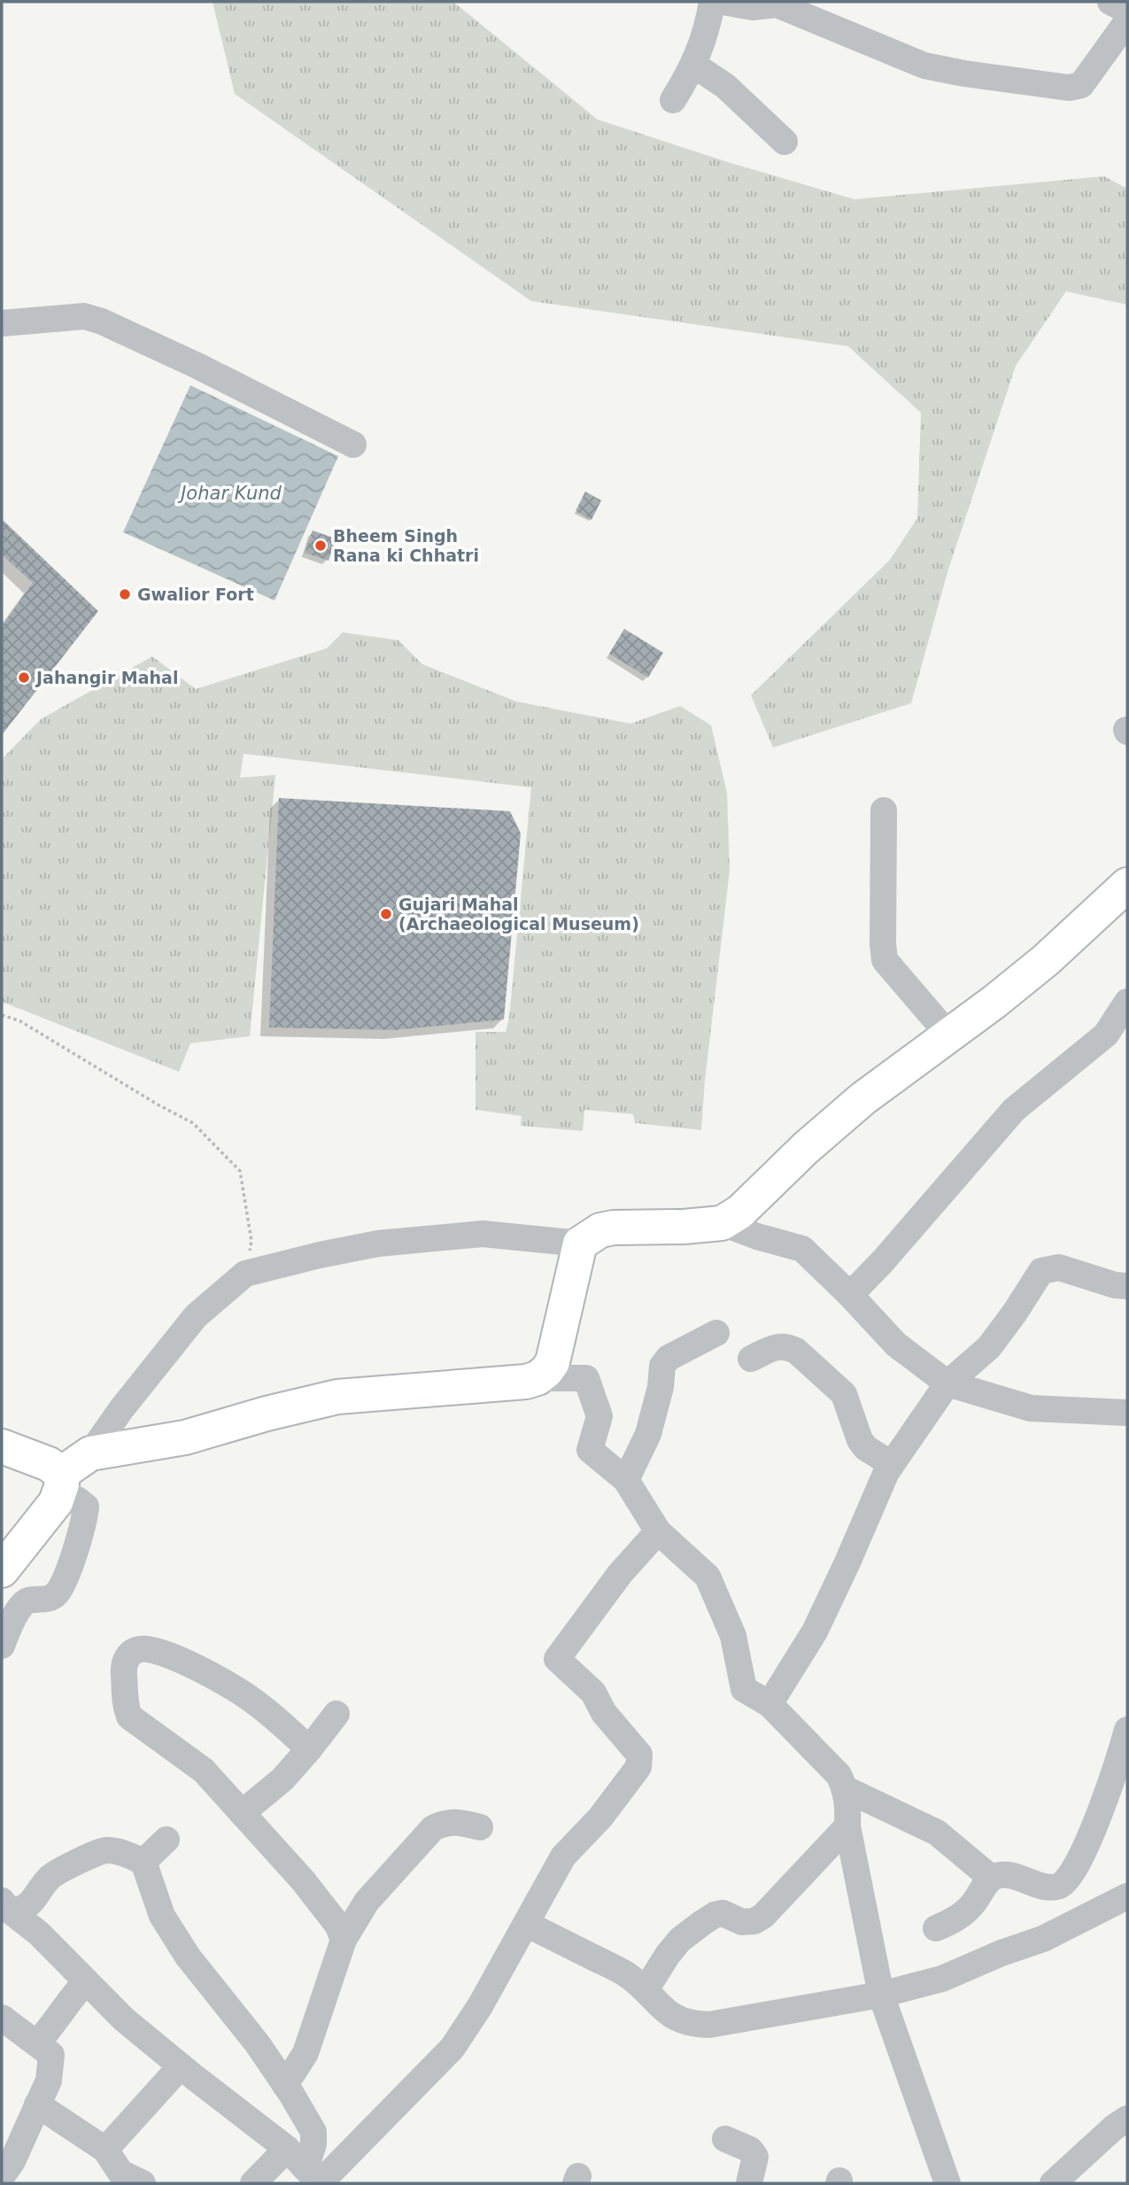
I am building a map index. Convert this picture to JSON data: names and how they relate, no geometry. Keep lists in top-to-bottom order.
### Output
{
  "water": ["Johar Kund"],
  "places": [
    "Bheem Singh Rana ki Chhatri",
    "Gwalior Fort",
    "Jahangir Mahal",
    "Gujari Mahal (Archaeological Museum)"
  ]
}
